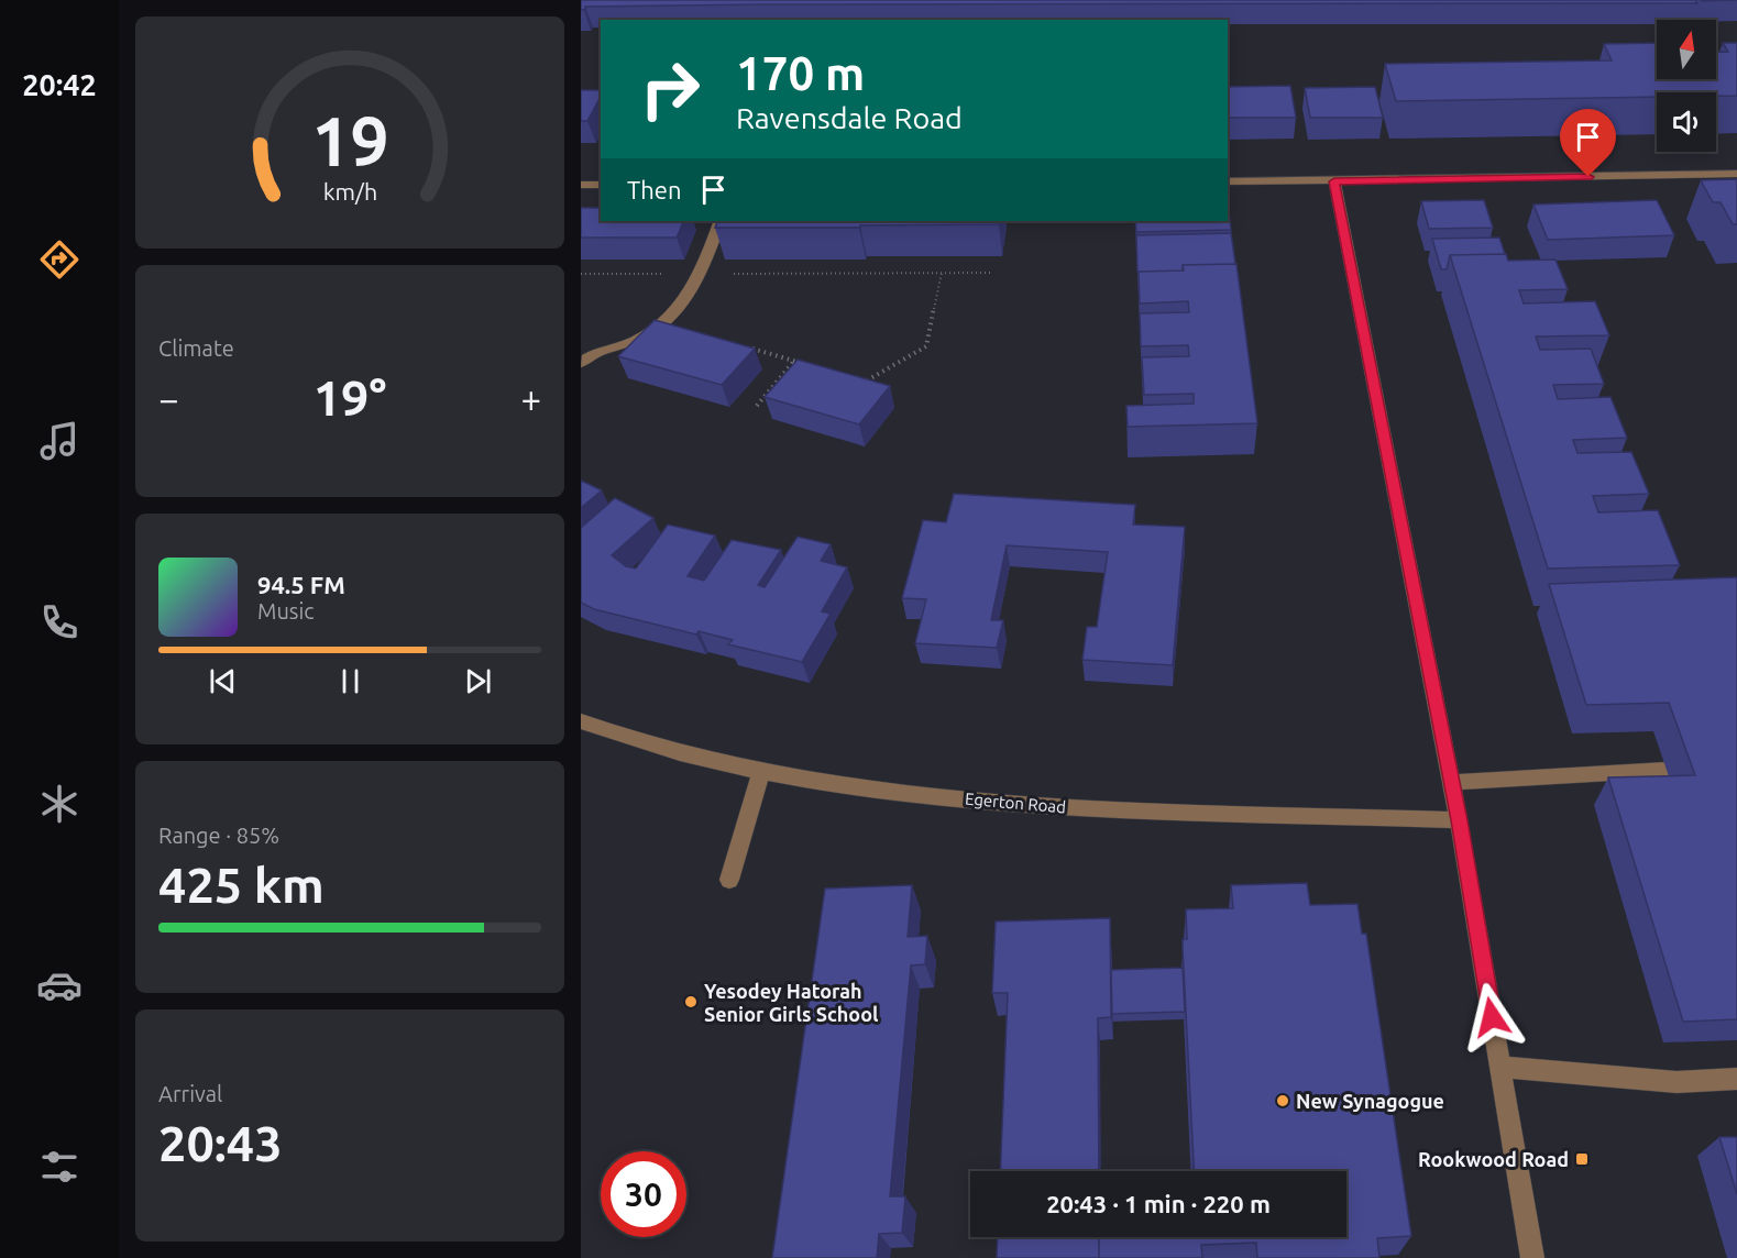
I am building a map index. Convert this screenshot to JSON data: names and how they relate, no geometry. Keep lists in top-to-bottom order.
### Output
{
  "streets": {
    "street": ["Egerton Road"]
  },
  "places": {
    "other": ["Yesodey Hatorah Senior Girls School", "New Synagogue"],
    "transit": ["Rookwood Road"]
  },
  "north": "top",
  "page": {
    "tabs": "20:42",
    "turn": ["170 m", "Ravensdale Road"],
    "then": "Then",
    "tile": [
      "Climate",
      ["Range · 85%", "425 km"],
      ["Arrival", "20:43"]
    ],
    "heat": ["−", "19°", "+"],
    "song": ["94.5 FM", "Music"],
    "limit": "30",
    "trip": "20:43 · 1 min · 220 m",
    "gauge": ["19", "km/h"]
  }
}
